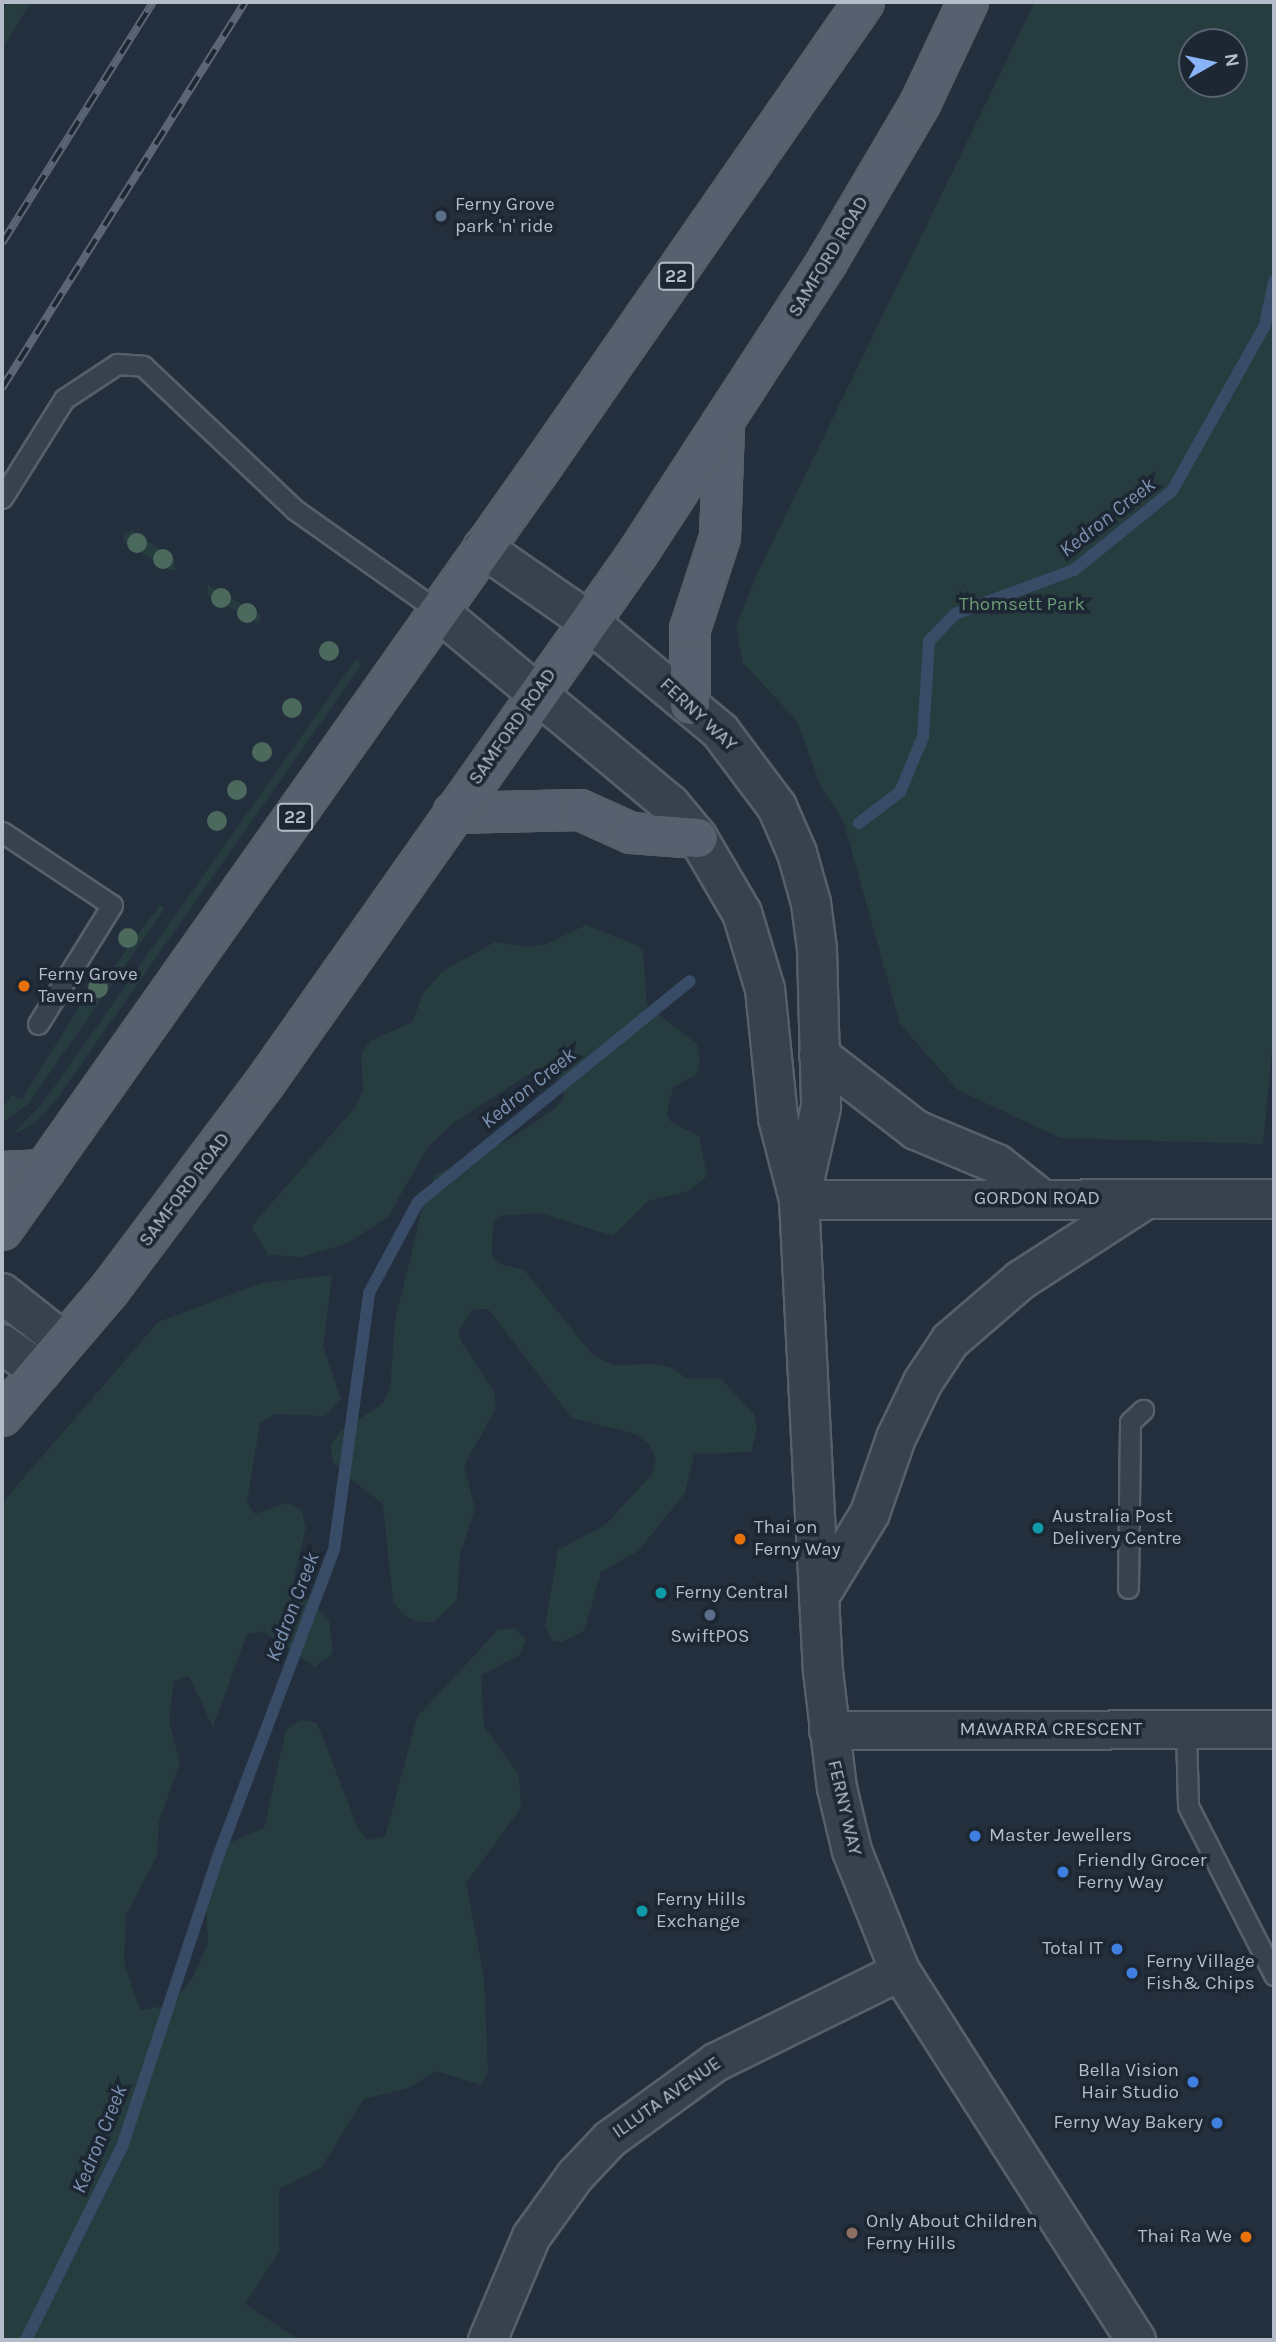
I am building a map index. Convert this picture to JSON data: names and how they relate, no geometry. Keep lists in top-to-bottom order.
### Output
{
  "streets": {
    "main road": ["SAMFORD ROAD", "22"],
    "street": [
      "FERNY WAY",
      "GORDON ROAD",
      "MAWARRA CRESCENT",
      "ILLUTA AVENUE"
    ]
  },
  "crossings": [
    ["SAMFORD ROAD", "FERNY WAY"],
    ["22", "FERNY WAY"],
    ["FERNY WAY", "GORDON ROAD"],
    ["FERNY WAY", "MAWARRA CRESCENT"],
    ["FERNY WAY", "ILLUTA AVENUE"]
  ],
  "water": ["Kedron Creek"],
  "parks": ["Thomsett Park"],
  "places": [
    "Ferny Grove park 'n' ride",
    "Ferny Grove Tavern",
    "Australia Post Delivery Centre",
    "Thai on Ferny Way",
    "Ferny Central",
    "SwiftPOS",
    "Master Jewellers",
    "Friendly Grocer Ferny Way",
    "Ferny Hills Exchange",
    "Total IT",
    "Ferny Village Fish& Chips",
    "Bella Vision Hair Studio",
    "Ferny Way Bakery",
    "Only About Children Ferny Hills",
    "Thai Ra We"
  ],
  "north": "right"
}
